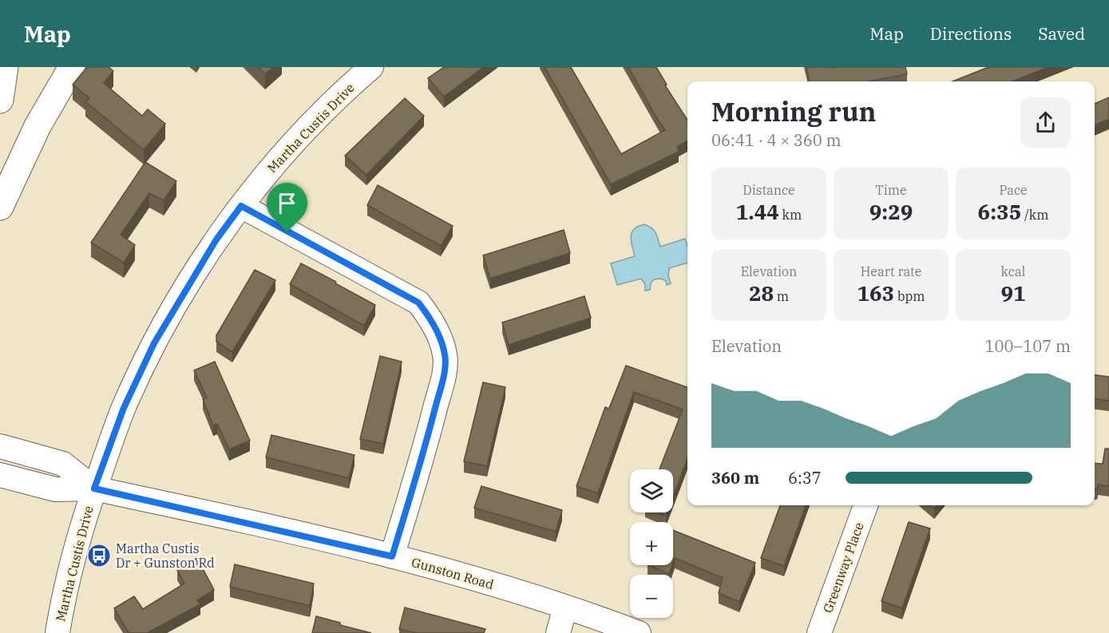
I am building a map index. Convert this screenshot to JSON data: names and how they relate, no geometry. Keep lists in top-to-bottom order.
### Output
{
  "streets": {
    "street": ["Martha Custis Drive", "Greenway Place", "Gunston Road"]
  },
  "crossings": [
    ["Martha Custis Drive", "Gunston Road"]
  ],
  "places": {
    "bus stop": ["Martha Custis Dr + Gunston Rd"]
  },
  "page": {
    "header": "Map",
    "nav": ["Map", "Directions", "Saved"],
    "heading": ["Morning run", "06:41 · 4 × 360 m"],
    "stats": [
      ["Distance", "1.44 km"],
      ["Time", "9:29"],
      ["Pace", "6:35 /km"],
      ["Elevation", "28 m"],
      ["Heart rate", "163 bpm"],
      ["kcal", "91"]
    ],
    "chart": ["Elevation", "100–107 m"],
    "list": [
      {
        "name": "360 m",
        "note": "6:37"
      }
    ],
    "map_buttons": ["+", "−"]
  }
}
